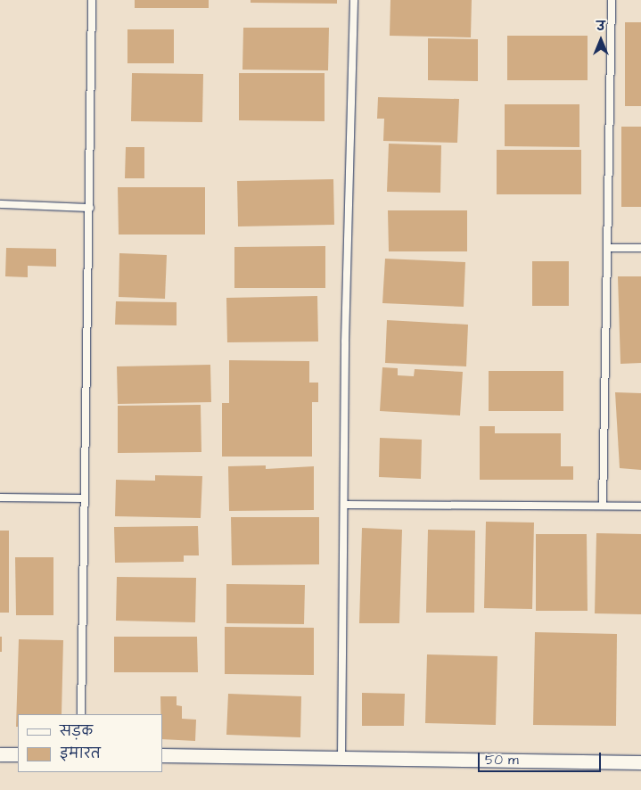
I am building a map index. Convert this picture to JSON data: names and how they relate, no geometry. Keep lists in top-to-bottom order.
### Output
{
  "legend": ["सड़क", "इमारत"],
  "scale_bar": "50 m",
  "north": "top"
}
